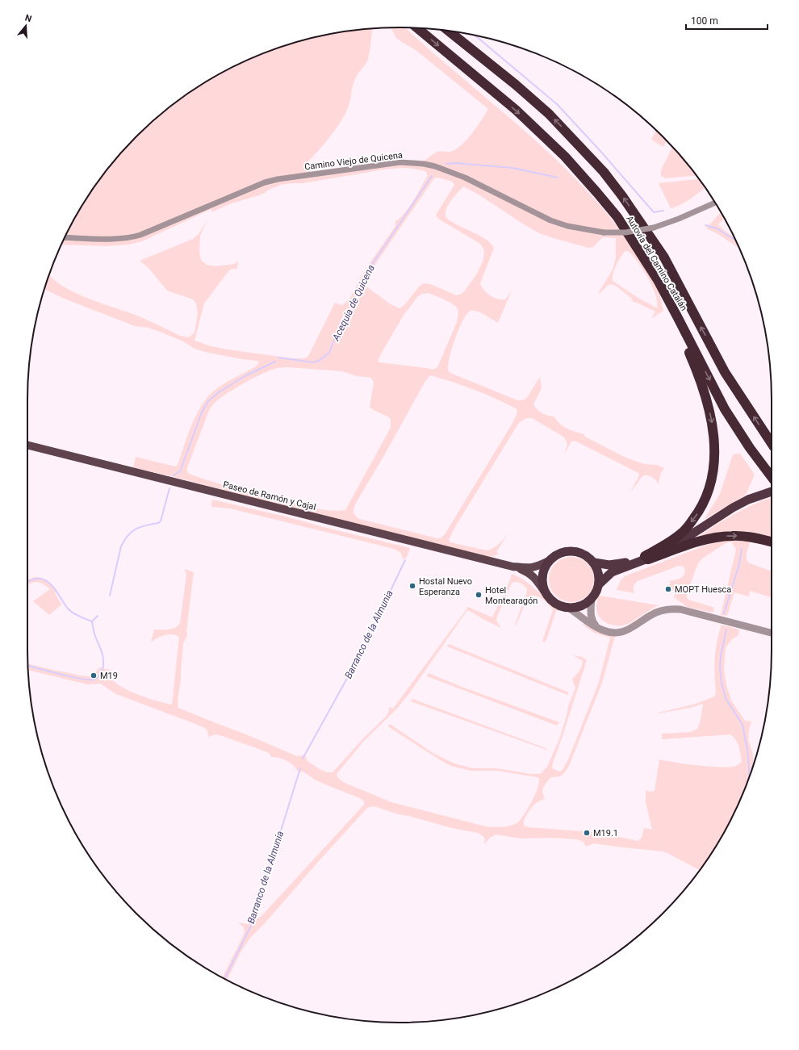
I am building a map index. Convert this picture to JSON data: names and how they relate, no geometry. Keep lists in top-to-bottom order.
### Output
{
  "streets": {
    "highway": ["Autovía del Camino Catalán"],
    "main road": ["Paseo de Ramón y Cajal"],
    "street": ["Camino Viejo de Quicena"]
  },
  "water": ["Acequia de Quicena", "Barranco de la Almunia"],
  "places": [
    "Hostal Nuevo Esperanza",
    "MOPT Huesca",
    "Hotel Montearagón",
    "M19",
    "M19.1"
  ],
  "scale_bar": "100 m",
  "north": "top"
}
